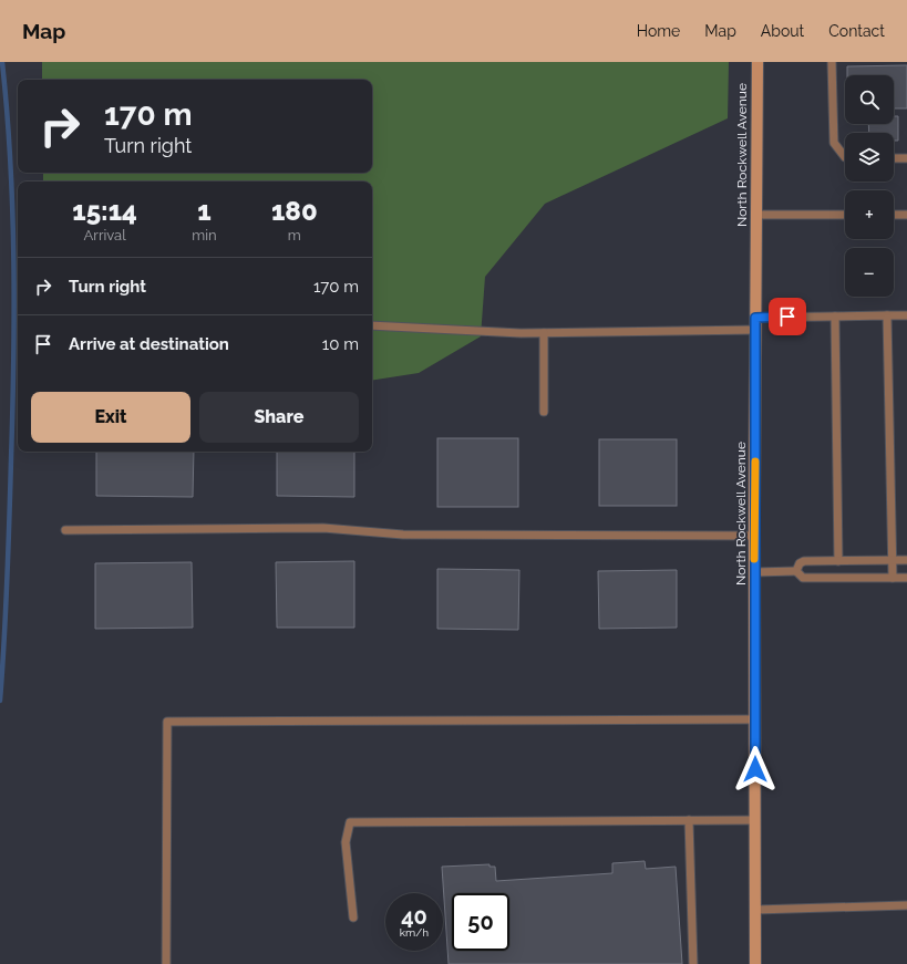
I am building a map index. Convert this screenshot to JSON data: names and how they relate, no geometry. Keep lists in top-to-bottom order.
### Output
{
  "streets": {
    "main road": ["North Rockwell Avenue"]
  },
  "page": {
    "header": "Map",
    "nav": [
      "Home",
      "Map",
      "About",
      "Contact"
    ],
    "map_buttons": ["+", "−"],
    "turn": ["170 m", "Turn right"],
    "eta": [
      "15:14",
      "Arrival",
      "1",
      "min",
      "180",
      "m"
    ],
    "list": [
      {
        "name": "Turn right",
        "value": "170 m"
      },
      {
        "name": "Arrive at destination",
        "value": "10 m"
      }
    ],
    "buttons": ["Exit", "Share"],
    "speed": "40 km/h",
    "limit": "50"
  }
}
